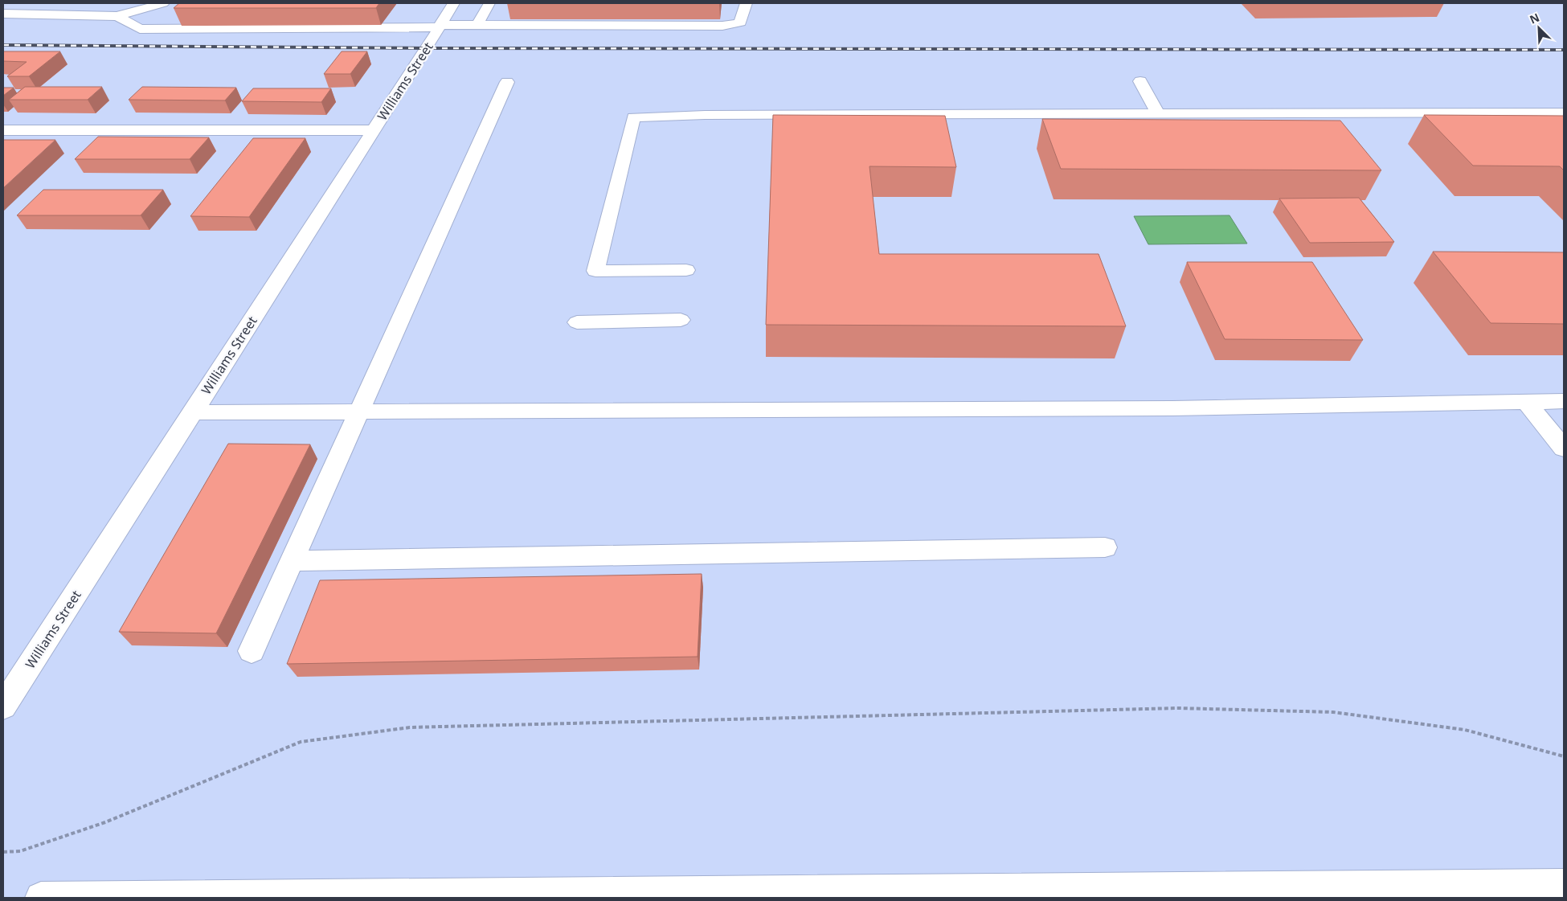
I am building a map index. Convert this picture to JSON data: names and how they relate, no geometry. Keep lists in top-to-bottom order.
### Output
{
  "streets": {
    "street": ["Williams Street"]
  },
  "north": "top left"
}
